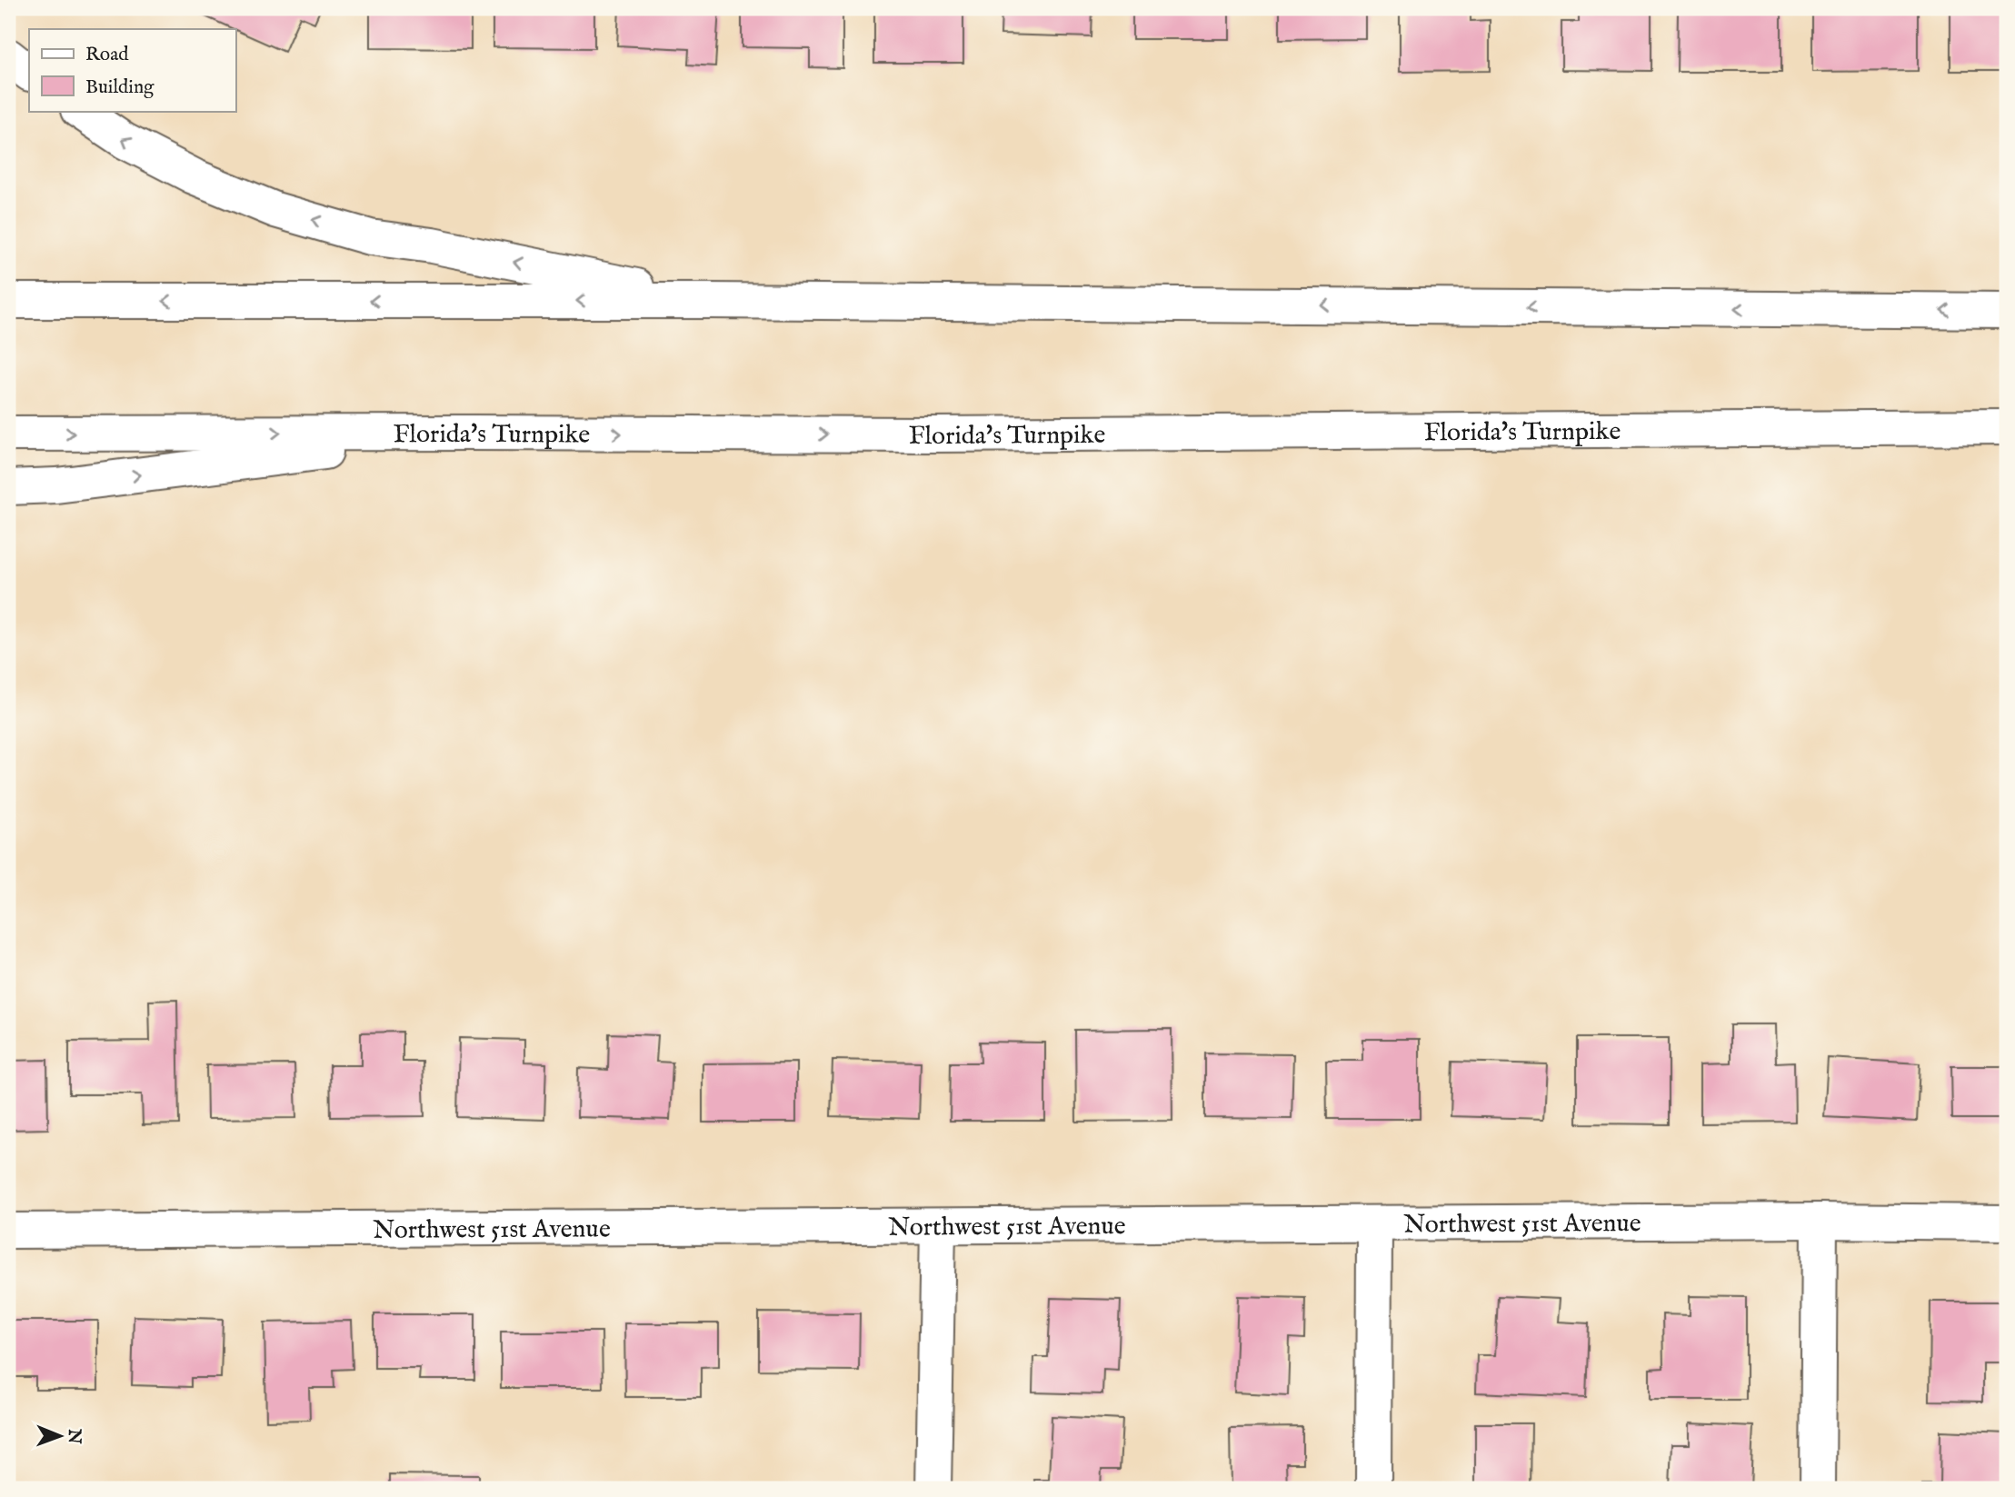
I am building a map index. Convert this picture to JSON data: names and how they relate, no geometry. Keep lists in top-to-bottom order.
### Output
{
  "streets": {
    "main road": ["Florida's Turnpike", "Northwest 51st Avenue"]
  },
  "legend": ["Road", "Building"],
  "north": "right"
}
